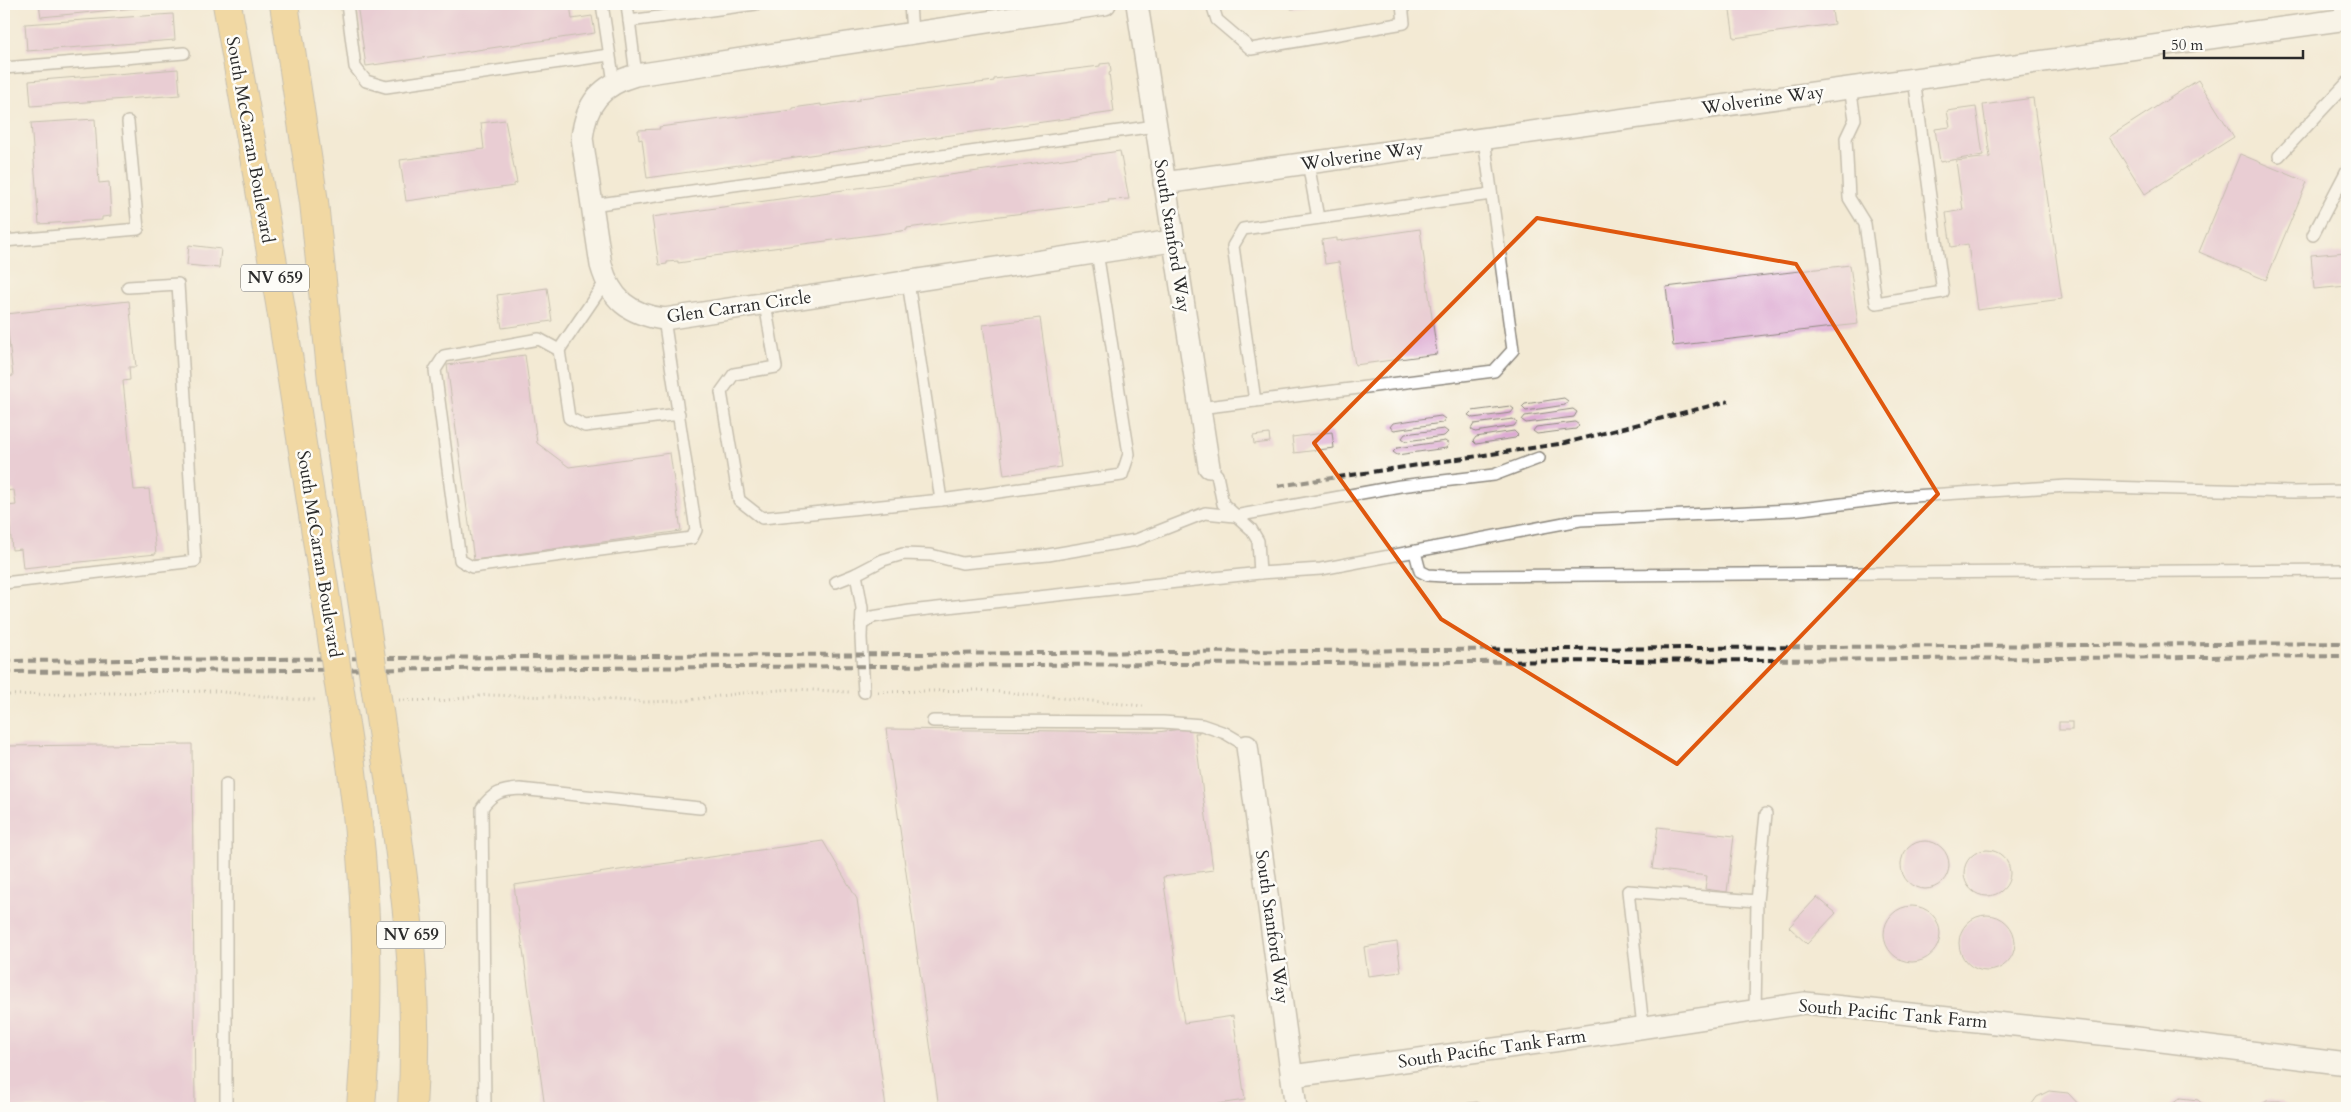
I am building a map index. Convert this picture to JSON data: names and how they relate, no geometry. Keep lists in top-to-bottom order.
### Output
{
  "streets": {
    "main road": ["South McCarran Boulevard", "NV 659"],
    "street": [
      "Wolverine Way",
      "South Stanford Way",
      "Glen Carran Circle",
      "South Pacific Tank Farm"
    ]
  },
  "crossings": [
    ["Wolverine Way", "South Stanford Way"],
    ["South Stanford Way", "Glen Carran Circle"],
    ["South Stanford Way", "South Pacific Tank Farm"]
  ],
  "scale_bar": "50 m"
}
